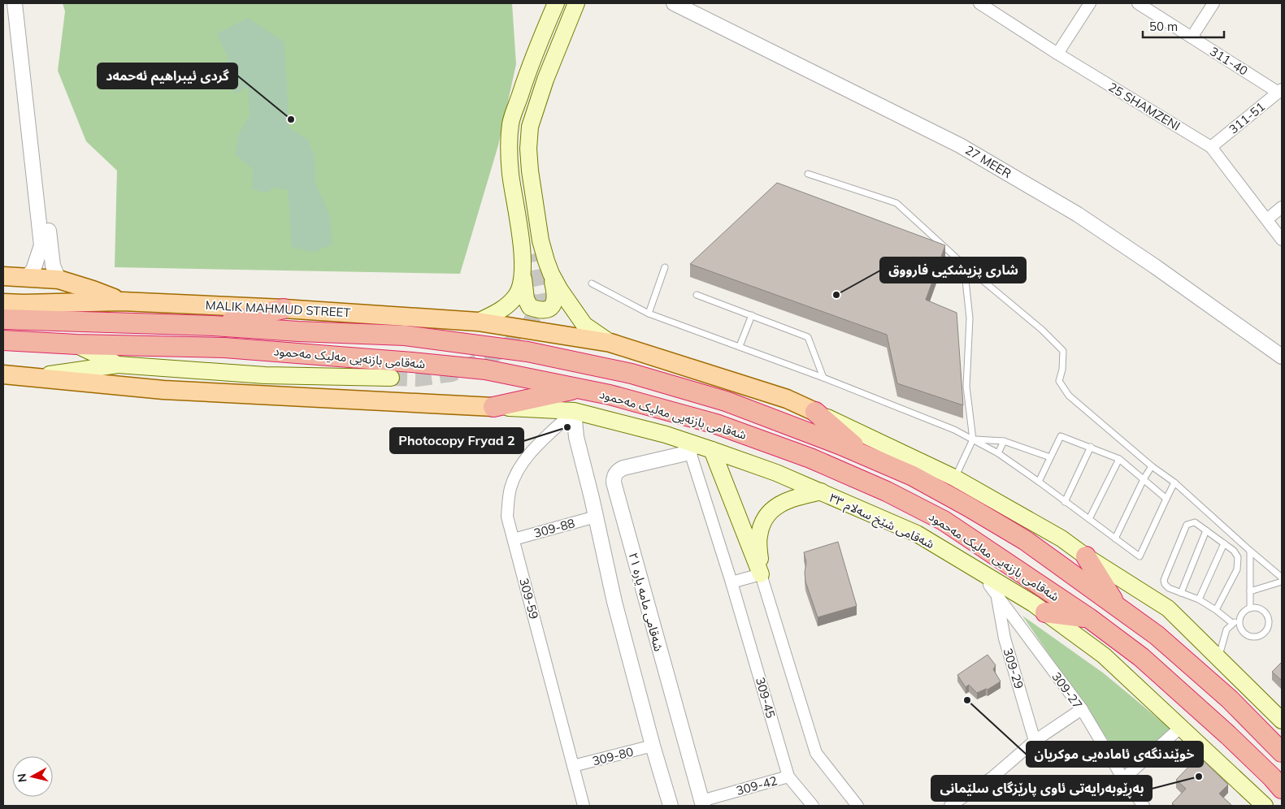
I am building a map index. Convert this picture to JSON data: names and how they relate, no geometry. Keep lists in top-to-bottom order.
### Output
{
  "streets": {
    "highway": ["شەقامی بازنەیی مەلیک مەحمود"],
    "main road": ["MALIK MAHMUD STREET", "شەقامی شێخ سەلام ٣٣"],
    "street": [
      "311-40",
      "25 SHAMZENI",
      "311-51",
      "27 MEER",
      "309-88",
      "309-59",
      "شەقامی مامە یارە ٢١",
      "309-29",
      "309-27",
      "309-45",
      "309-80",
      "309-42"
    ]
  },
  "crossings": [
    ["311-40", "311-51"],
    ["25 SHAMZENI", "311-51"],
    ["شەقامی شێخ سەلام ٣٣", "309-59"],
    ["شەقامی شێخ سەلام ٣٣", "شەقامی مامە یارە ٢١"],
    ["شەقامی شێخ سەلام ٣٣", "309-27"],
    ["شەقامی شێخ سەلام ٣٣", "309-45"],
    ["309-88", "309-59"],
    ["309-59", "309-80"],
    ["شەقامی مامە یارە ٢١", "309-45"],
    ["شەقامی مامە یارە ٢١", "309-42"],
    ["309-29", "309-27"],
    ["309-45", "309-42"]
  ],
  "places": [
    "گردی ئیبراھیم ئەحمەد",
    "شاری پزیشکیی فارووق",
    "Photocopy Fryad 2",
    "خوێندنگەی ئامادەیی موکریان",
    "بەڕێوبەرایەتی ئاوی پارێزگای سلێمانی"
  ],
  "scale_bar": "50 m",
  "north": "left"
}
